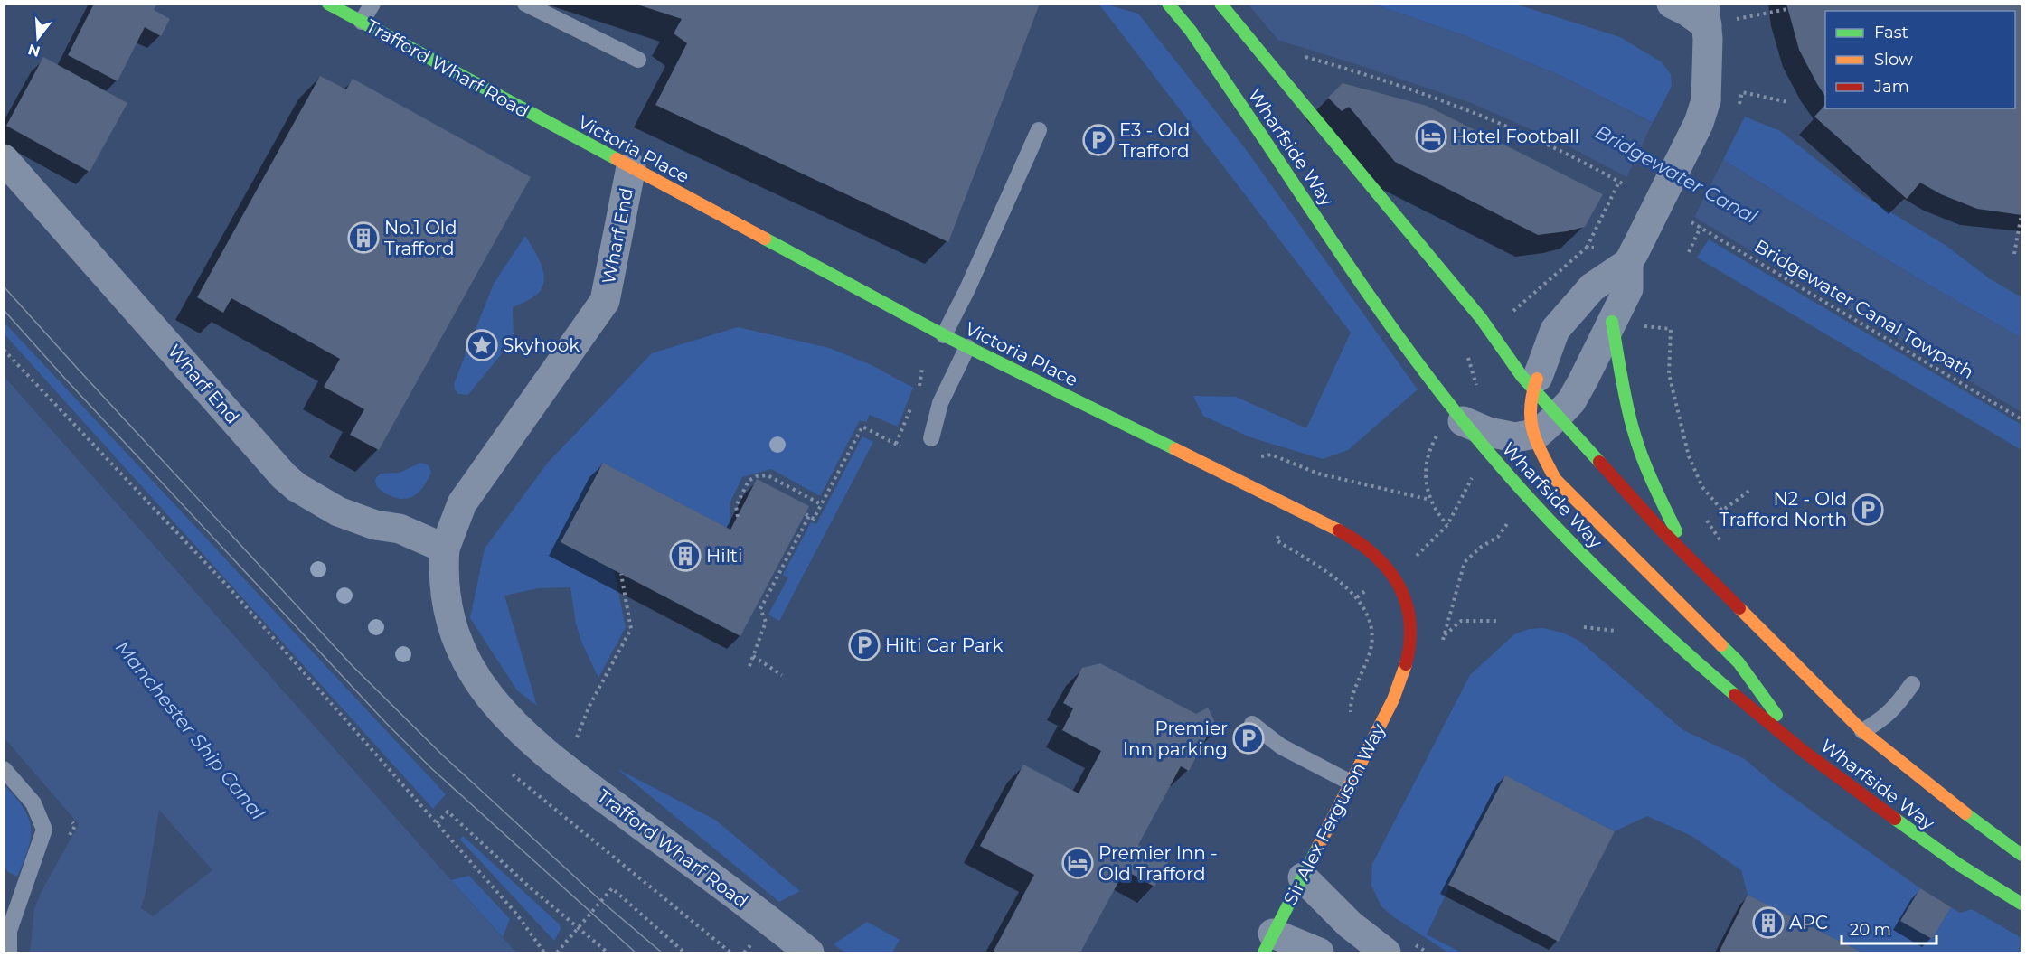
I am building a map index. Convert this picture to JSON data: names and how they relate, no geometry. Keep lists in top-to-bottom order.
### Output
{
  "streets": {
    "main road": [
      "Trafford Wharf Road",
      "Wharfside Way",
      "Victoria Place",
      "Sir Alex Ferguson Way"
    ],
    "street": ["Wharf End"],
    "path": ["Bridgewater Canal Towpath"]
  },
  "crossings": [
    ["Trafford Wharf Road", "Victoria Place"],
    ["Trafford Wharf Road", "Wharf End"],
    ["Victoria Place", "Wharf End"],
    ["Victoria Place", "Sir Alex Ferguson Way"]
  ],
  "water": ["Bridgewater Canal", "Manchester Ship Canal"],
  "places": {
    "hotel": ["Hotel Football", "Premier Inn - Old Trafford"],
    "parking": [
      "E3 - Old Trafford",
      "N2 - Old Trafford North",
      "Hilti Car Park",
      "Premier Inn parking"
    ],
    "building": ["No.1 Old Trafford", "Hilti", "APC"],
    "place": ["Skyhook"]
  },
  "legend": ["Fast", "Slow", "Jam"],
  "scale_bar": "20 m",
  "north": "bottom"
}
